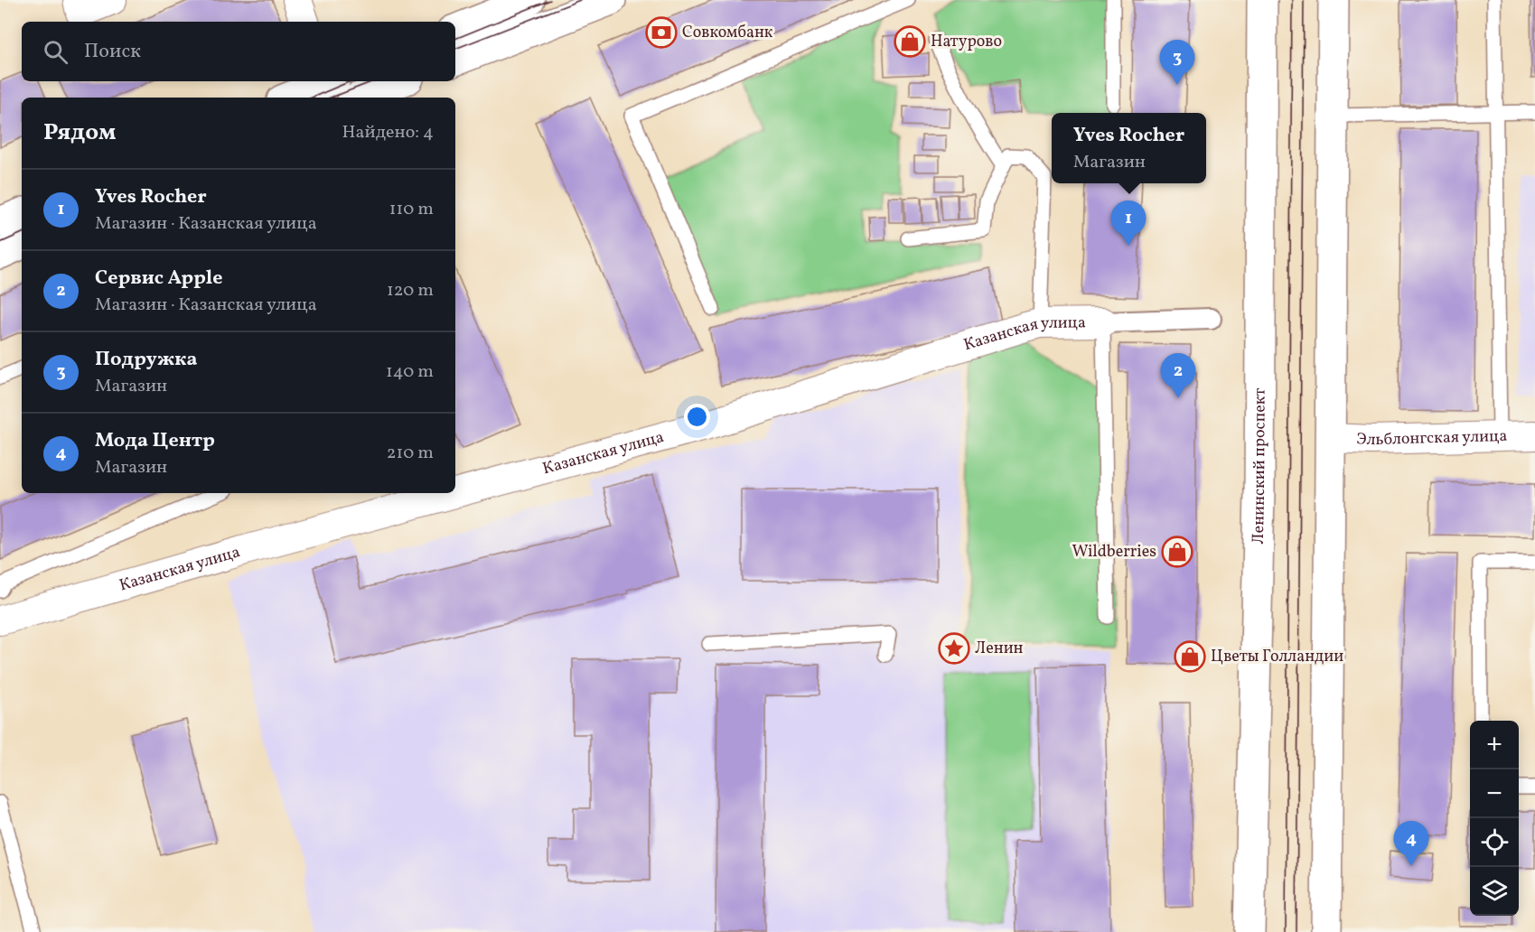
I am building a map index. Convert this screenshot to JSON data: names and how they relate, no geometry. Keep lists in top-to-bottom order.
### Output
{
  "streets": {
    "main road": ["Ленинский проспект"],
    "street": ["Казанская улица", "Эльблонгская улица"]
  },
  "places": {
    "bank": ["Совкомбанк"],
    "shop": ["Натурово", "Wildberries", "Цветы Голландии"],
    "place": ["Ленин"]
  },
  "page": {
    "search": "Поиск",
    "pins": [
      "3",
      "1",
      "2",
      "4"
    ],
    "heading": ["Рядом", "Найдено: 4"],
    "popup": ["Yves Rocher", "Магазин"],
    "list": [
      {
        "mark": "1",
        "name": "Yves Rocher",
        "note": "Магазин · Казанская улица",
        "value": "110 m"
      },
      {
        "mark": "2",
        "name": "Сервис Apple",
        "note": "Магазин · Казанская улица",
        "value": "120 m"
      },
      {
        "mark": "3",
        "name": "Подружка",
        "note": "Магазин",
        "value": "140 m"
      },
      {
        "mark": "4",
        "name": "Мода Центр",
        "note": "Магазин",
        "value": "210 m"
      }
    ],
    "map_buttons": ["+", "−"]
  }
}
